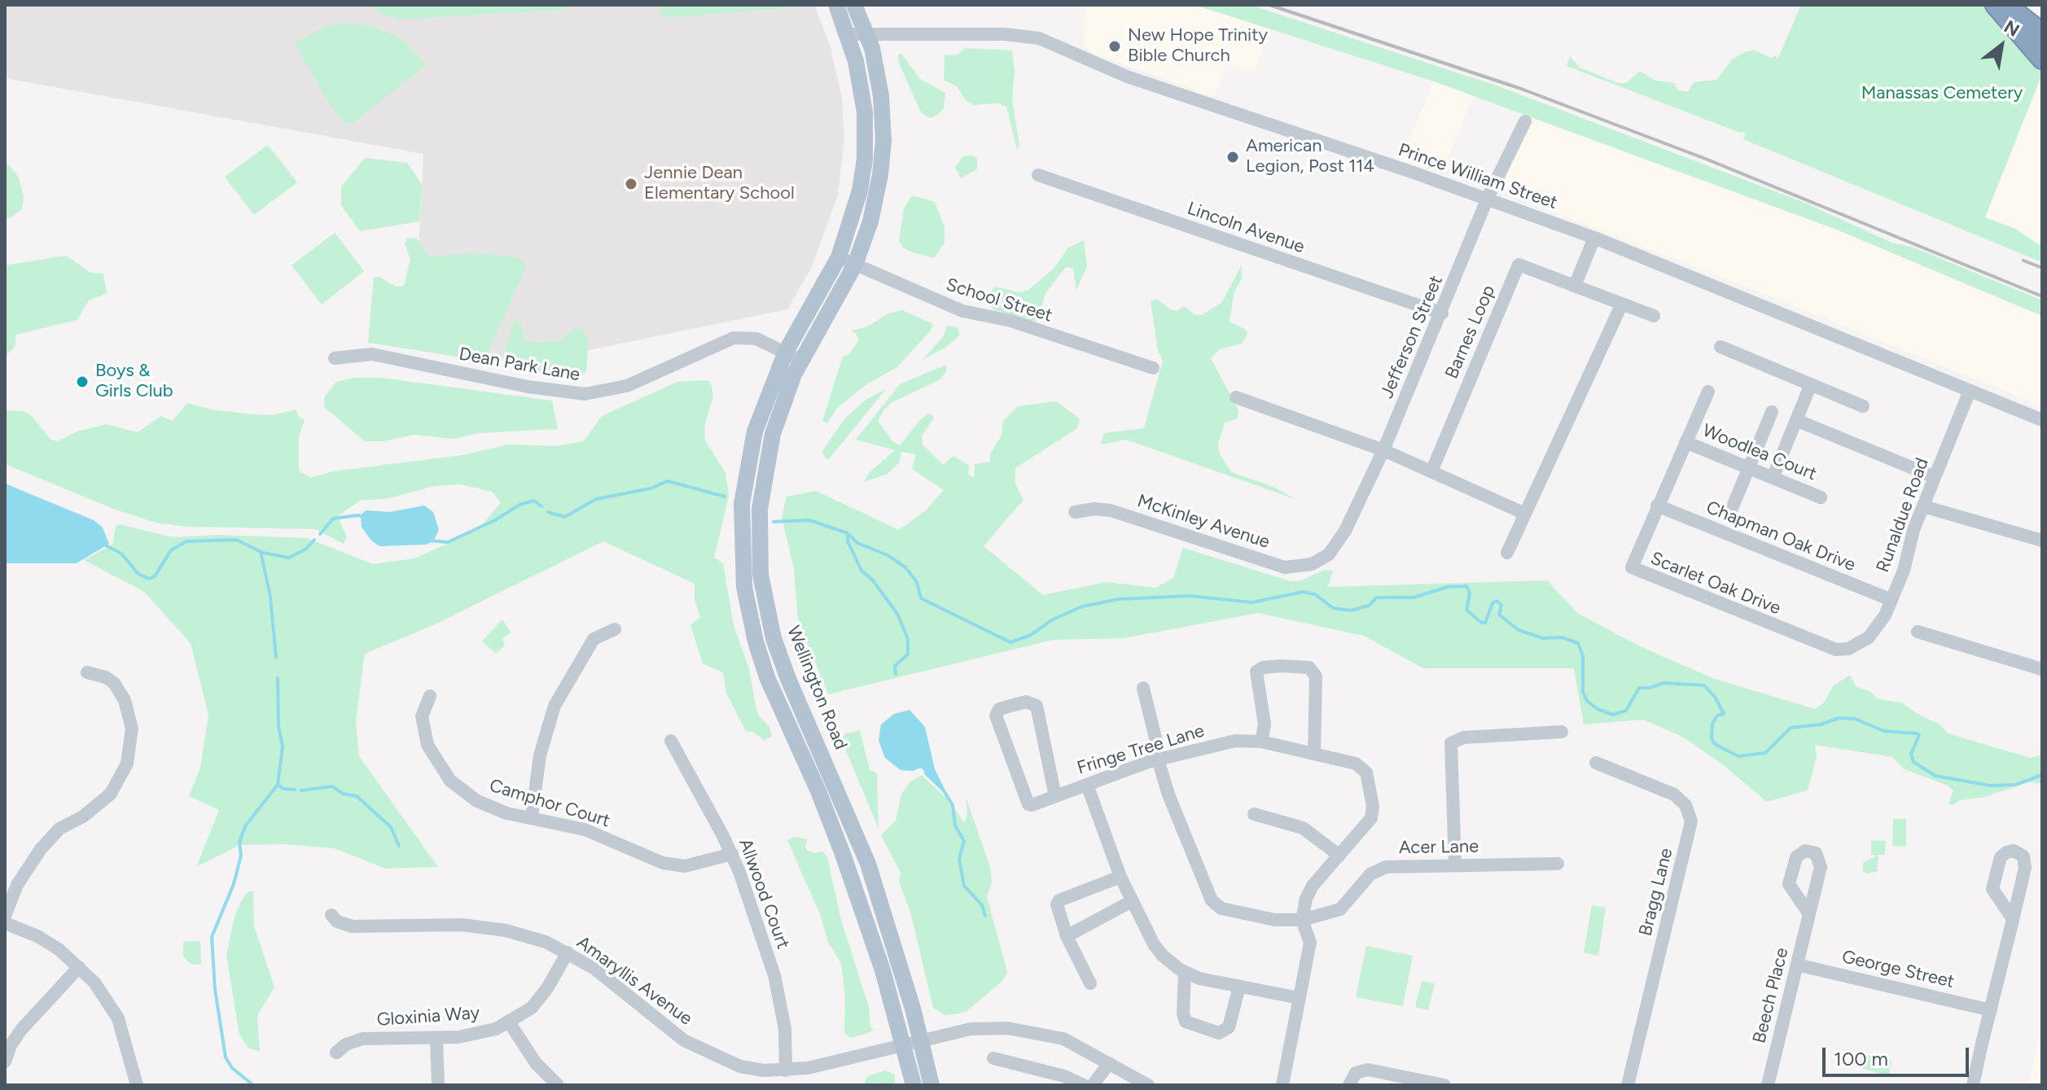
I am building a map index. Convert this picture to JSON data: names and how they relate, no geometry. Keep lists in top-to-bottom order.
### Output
{
  "streets": {
    "main road": ["Wellington Road"],
    "street": [
      "Prince William Street",
      "Lincoln Avenue",
      "School Street",
      "Barnes Loop",
      "Jefferson Street",
      "Dean Park Lane",
      "Woodlea Court",
      "Runaldue Road",
      "McKinley Avenue",
      "Chapman Oak Drive",
      "Scarlet Oak Drive",
      "Fringe Tree Lane",
      "Camphor Court",
      "Acer Lane",
      "Bragg Lane",
      "Allwood Court",
      "George Street",
      "Amaryllis Avenue",
      "Beech Place",
      "Gloxinia Way"
    ]
  },
  "crossings": [
    ["Prince William Street", "Jefferson Street"],
    ["Prince William Street", "Runaldue Road"],
    ["Prince William Street", "Wellington Road"],
    ["Lincoln Avenue", "Jefferson Street"],
    ["School Street", "Wellington Road"],
    ["Jefferson Street", "McKinley Avenue"],
    ["Dean Park Lane", "Wellington Road"],
    ["Woodlea Court", "Scarlet Oak Drive"],
    ["Runaldue Road", "Chapman Oak Drive"],
    ["Runaldue Road", "Scarlet Oak Drive"],
    ["Chapman Oak Drive", "Scarlet Oak Drive"],
    ["Wellington Road", "Amaryllis Avenue"],
    ["Fringe Tree Lane", "Acer Lane"],
    ["Camphor Court", "Allwood Court"],
    ["Allwood Court", "Amaryllis Avenue"],
    ["George Street", "Beech Place"],
    ["Amaryllis Avenue", "Gloxinia Way"]
  ],
  "parks": ["Manassas Cemetery"],
  "places": [
    "New Hope Trinity Bible Church",
    "American Legion, Post 114",
    "Jennie Dean Elementary School",
    "Boys & Girls Club"
  ],
  "scale_bar": "100 m",
  "north": "top right"
}
